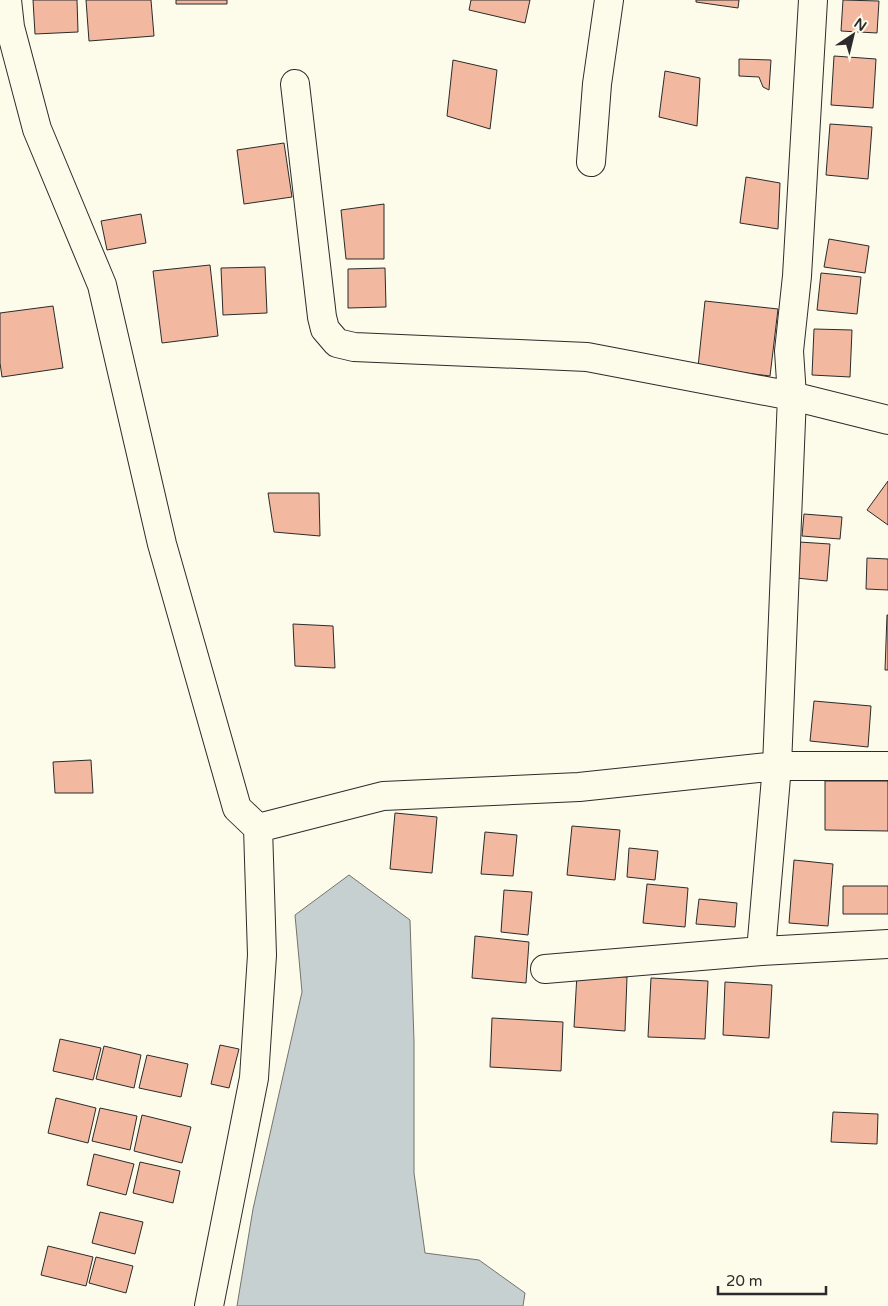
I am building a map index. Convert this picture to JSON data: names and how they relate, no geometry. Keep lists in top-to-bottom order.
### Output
{
  "scale_bar": "20 m",
  "north": "top right"
}
